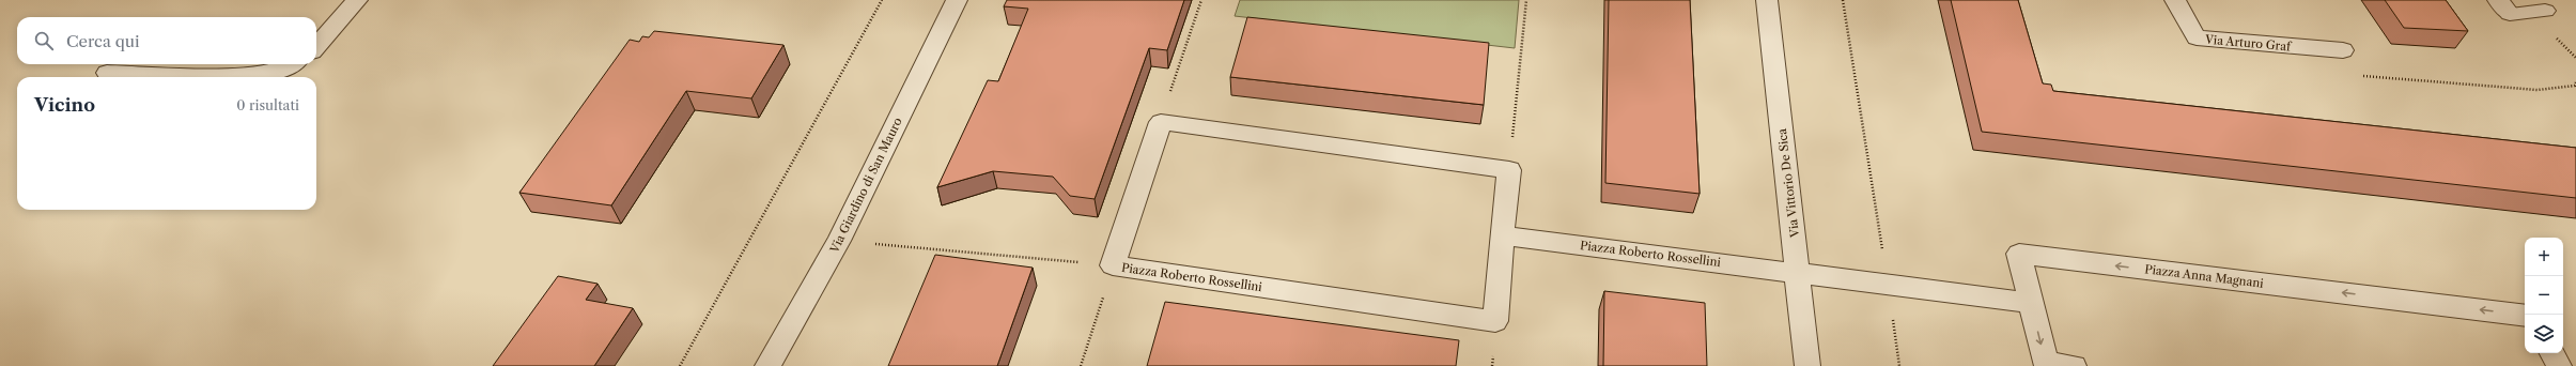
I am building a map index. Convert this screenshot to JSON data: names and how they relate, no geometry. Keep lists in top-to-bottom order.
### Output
{
  "streets": {
    "street": [
      "Via Arturo Graf",
      "Via Vittorio De Sica",
      "Via Giardino di San Mauro",
      "Piazza Roberto Rossellini",
      "Piazza Anna Magnani"
    ]
  },
  "crossings": [
    ["Via Vittorio De Sica", "Piazza Roberto Rossellini"],
    ["Piazza Roberto Rossellini", "Piazza Anna Magnani"]
  ],
  "page": {
    "search": "Cerca qui",
    "heading": ["Vicino", "0 risultati"],
    "map_buttons": ["+", "−"]
  }
}
